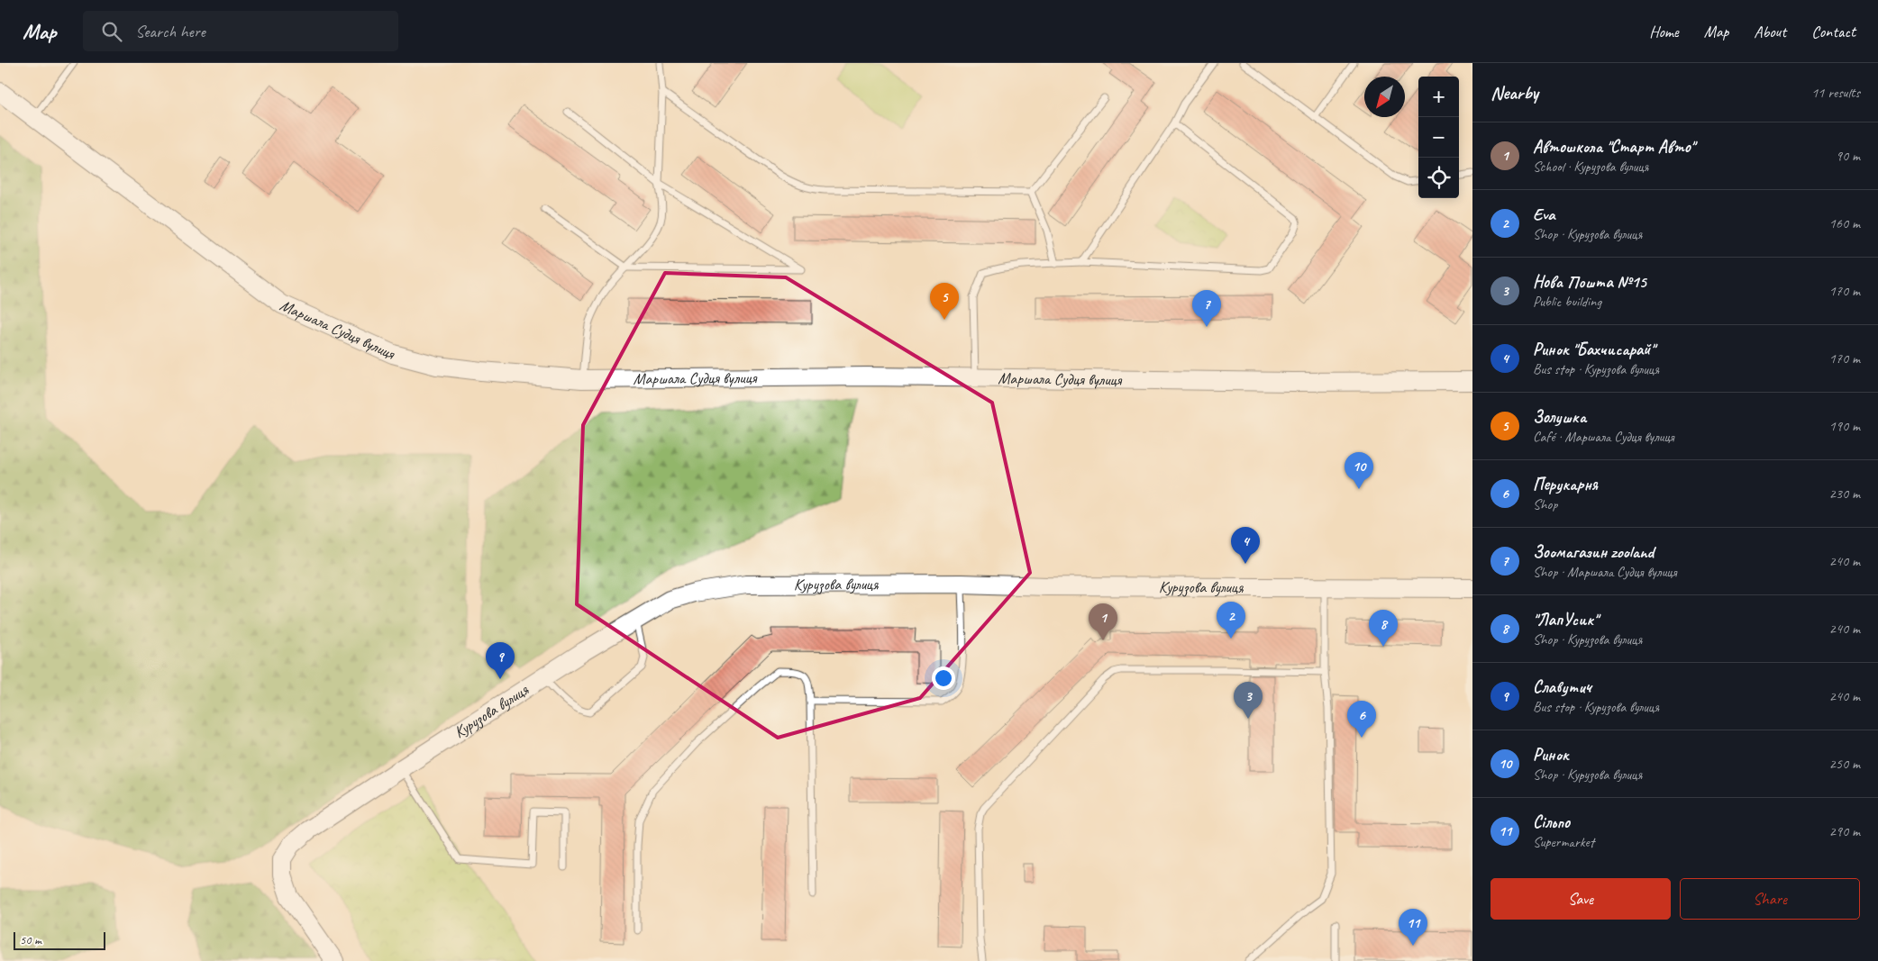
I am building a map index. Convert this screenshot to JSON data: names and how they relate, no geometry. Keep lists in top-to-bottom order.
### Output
{
  "streets": {
    "street": ["Маршала Судця вулиця", "Курузова вулиця"]
  },
  "scale_bar": "50 m",
  "north": "bottom left",
  "page": {
    "header": "Map",
    "search": "Search here",
    "nav": [
      "Home",
      "Map",
      "About",
      "Contact"
    ],
    "heading": ["Nearby", "11 results"],
    "map_buttons": ["+", "−"],
    "list": [
      {
        "mark": "1",
        "name": "Автошкола \"Старт Авто\"",
        "note": "School · Курузова вулиця",
        "value": "90 m"
      },
      {
        "mark": "2",
        "name": "Eva",
        "note": "Shop · Курузова вулиця",
        "value": "160 m"
      },
      {
        "mark": "3",
        "name": "Нова Пошта №15",
        "note": "Public building",
        "value": "170 m"
      },
      {
        "mark": "4",
        "name": "Ринок \"Бахчисарай\"",
        "note": "Bus stop · Курузова вулиця",
        "value": "170 m"
      },
      {
        "mark": "5",
        "name": "Золушка",
        "note": "Café · Маршала Судця вулиця",
        "value": "190 m"
      },
      {
        "mark": "6",
        "name": "Перукарня",
        "note": "Shop",
        "value": "230 m"
      },
      {
        "mark": "7",
        "name": "Зоомагазин zooland",
        "note": "Shop · Маршала Судця вулиця",
        "value": "240 m"
      },
      {
        "mark": "8",
        "name": "\"ЛапУсик\"",
        "note": "Shop · Курузова вулиця",
        "value": "240 m"
      },
      {
        "mark": "9",
        "name": "Славутич",
        "note": "Bus stop · Курузова вулиця",
        "value": "240 m"
      },
      {
        "mark": "10",
        "name": "Ринок",
        "note": "Shop · Курузова вулиця",
        "value": "250 m"
      },
      {
        "mark": "11",
        "name": "Сільпо",
        "note": "Supermarket",
        "value": "290 m"
      }
    ],
    "pins": [
      "5",
      "7",
      "10",
      "4",
      "2",
      "1",
      "8",
      "9",
      "3",
      "6",
      "11"
    ],
    "buttons": ["Save", "Share"],
    "scale": "50 m"
  }
}
